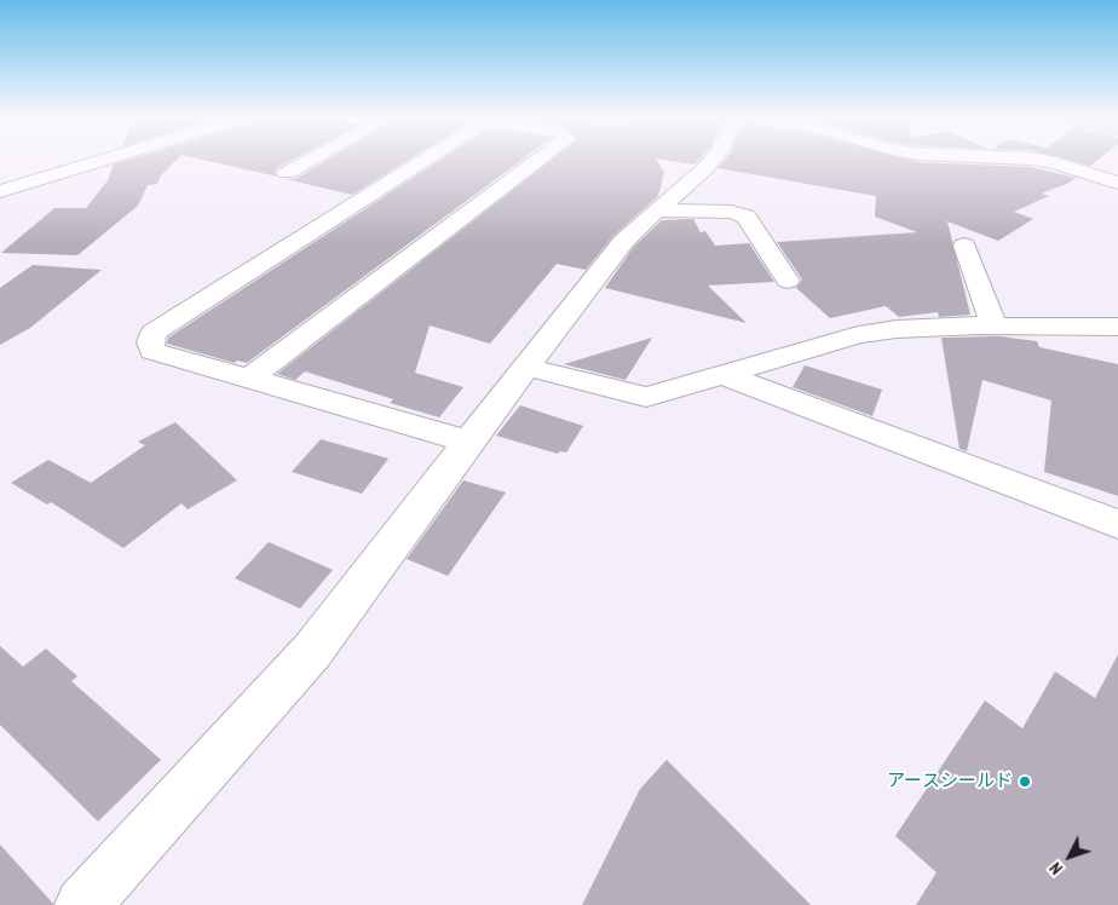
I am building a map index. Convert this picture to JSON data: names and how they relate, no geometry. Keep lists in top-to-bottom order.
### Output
{
  "places": ["アースシールド"],
  "north": "bottom left"
}
